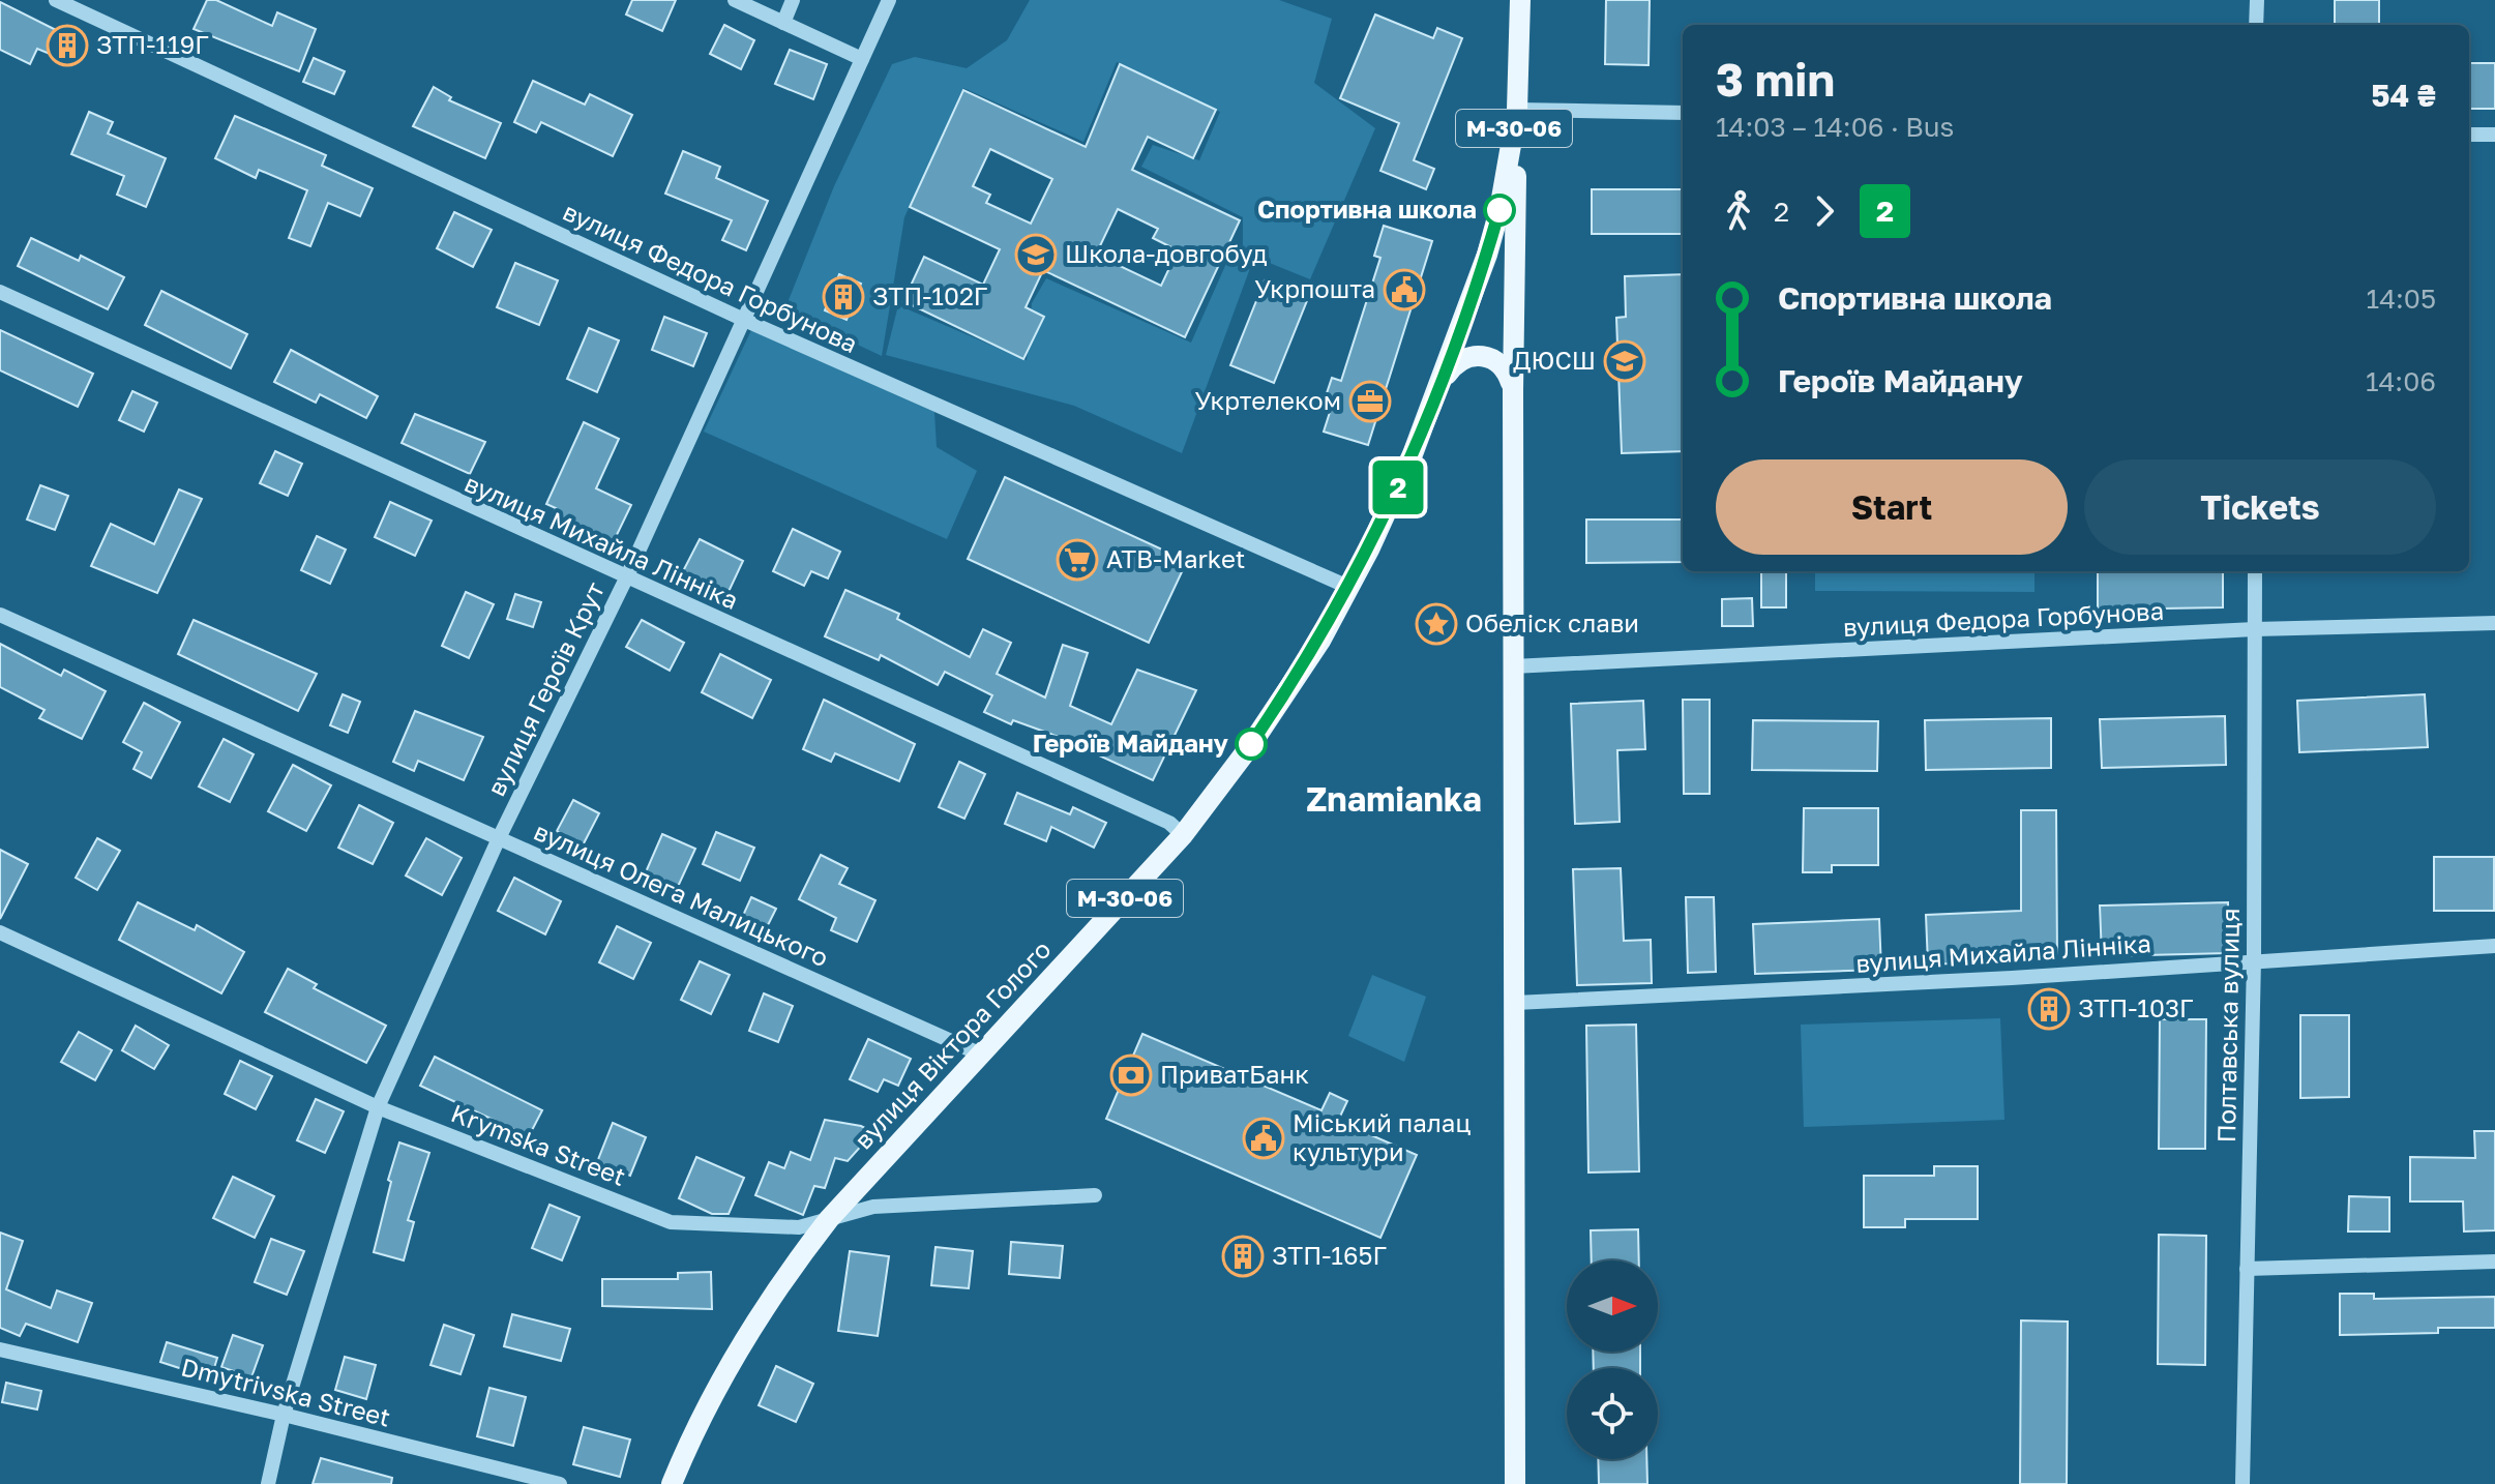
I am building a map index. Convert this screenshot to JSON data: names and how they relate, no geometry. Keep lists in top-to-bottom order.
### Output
{
  "streets": {
    "main road": ["М-30-06", "вулиця Віктора Голого"],
    "street": [
      "вулиця Федора Горбунова",
      "вулиця Михайла Лінніка",
      "вулиця Героїв Крут",
      "вулиця Олега Малицького",
      "Полтавська вулиця",
      "Krymska Street",
      "Dmytrivska Street"
    ]
  },
  "crossings": [
    ["М-30-06", "вулиця Віктора Голого"],
    ["вулиця Федора Горбунова", "вулиця Героїв Крут"],
    ["вулиця Федора Горбунова", "Полтавська вулиця"],
    ["вулиця Федора Горбунова", "вулиця Віктора Голого"],
    ["вулиця Михайла Лінніка", "вулиця Героїв Крут"],
    ["вулиця Михайла Лінніка", "Полтавська вулиця"],
    ["вулиця Михайла Лінніка", "вулиця Віктора Голого"],
    ["вулиця Героїв Крут", "вулиця Олега Малицького"],
    ["вулиця Героїв Крут", "Krymska Street"],
    ["вулиця Героїв Крут", "Dmytrivska Street"],
    ["вулиця Олега Малицького", "вулиця Віктора Голого"],
    ["вулиця Віктора Голого", "Krymska Street"]
  ],
  "districts": ["Znamianka"],
  "places": {
    "building": [
      "ЗТП-119Г",
      "ЗТП-102Г",
      "ЗТП-103Г",
      "ЗТП-165Г"
    ],
    "other": ["Спортивна школа", "Героїв Майдану"],
    "school or university": ["Школа-довгобуд", "ДЮСШ"],
    "public building": ["Укрпошта", "Міський палац культури"],
    "office": ["Укртелеком"],
    "supermarket": ["ATB-Market"],
    "place": ["Обеліск слави"],
    "bank": ["ПриватБанк"]
  },
  "lines": ["bus line 2"],
  "north": "right",
  "page": {
    "on_map": "2",
    "heading": ["3 min", "14:03 – 14:06 · Bus", "54 ₴"],
    "legs": ["2", "2"],
    "list": [
      {
        "name": "Спортивна школа",
        "value": "14:05"
      },
      {
        "name": "Героїв Майдану",
        "value": "14:06"
      }
    ],
    "buttons": ["Start", "Tickets"]
  }
}
